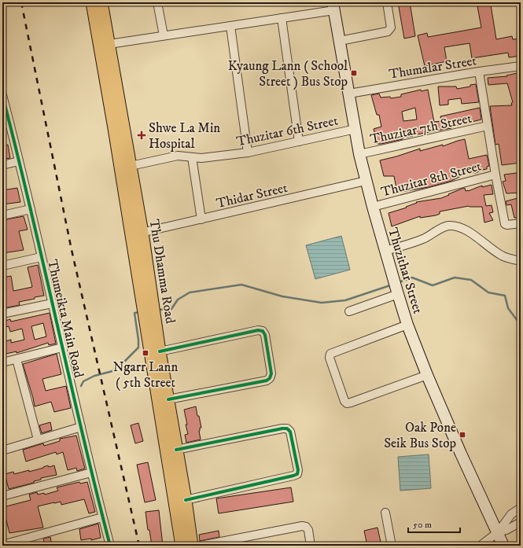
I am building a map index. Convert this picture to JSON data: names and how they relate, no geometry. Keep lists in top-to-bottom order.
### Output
{
  "streets": {
    "main road": ["Thuzithar Street", "Thu Dhamma Road"],
    "street": [
      "Thumalar Street",
      "Thuzitar 7th Street",
      "Thuzitar 6th Street",
      "Thuzitar 8th Street",
      "Thidar Street",
      "Thumeikta Main Road"
    ]
  },
  "crossings": [
    ["Thumalar Street", "Thuzithar Street"],
    ["Thuzitar 7th Street", "Thuzithar Street"],
    ["Thuzitar 6th Street", "Thuzithar Street"],
    ["Thuzitar 6th Street", "Thu Dhamma Road"],
    ["Thuzitar 8th Street", "Thuzithar Street"],
    ["Thidar Street", "Thuzithar Street"],
    ["Thidar Street", "Thu Dhamma Road"]
  ],
  "places": {
    "transit": ["Kyaung Lann ( School Street ) Bus Stop", "Ngarr Lann ( 5th Street", "Oak Pone Seik Bus Stop"],
    "health": ["Shwe La Min Hospital"]
  },
  "scale_bar": "50 m"
}
